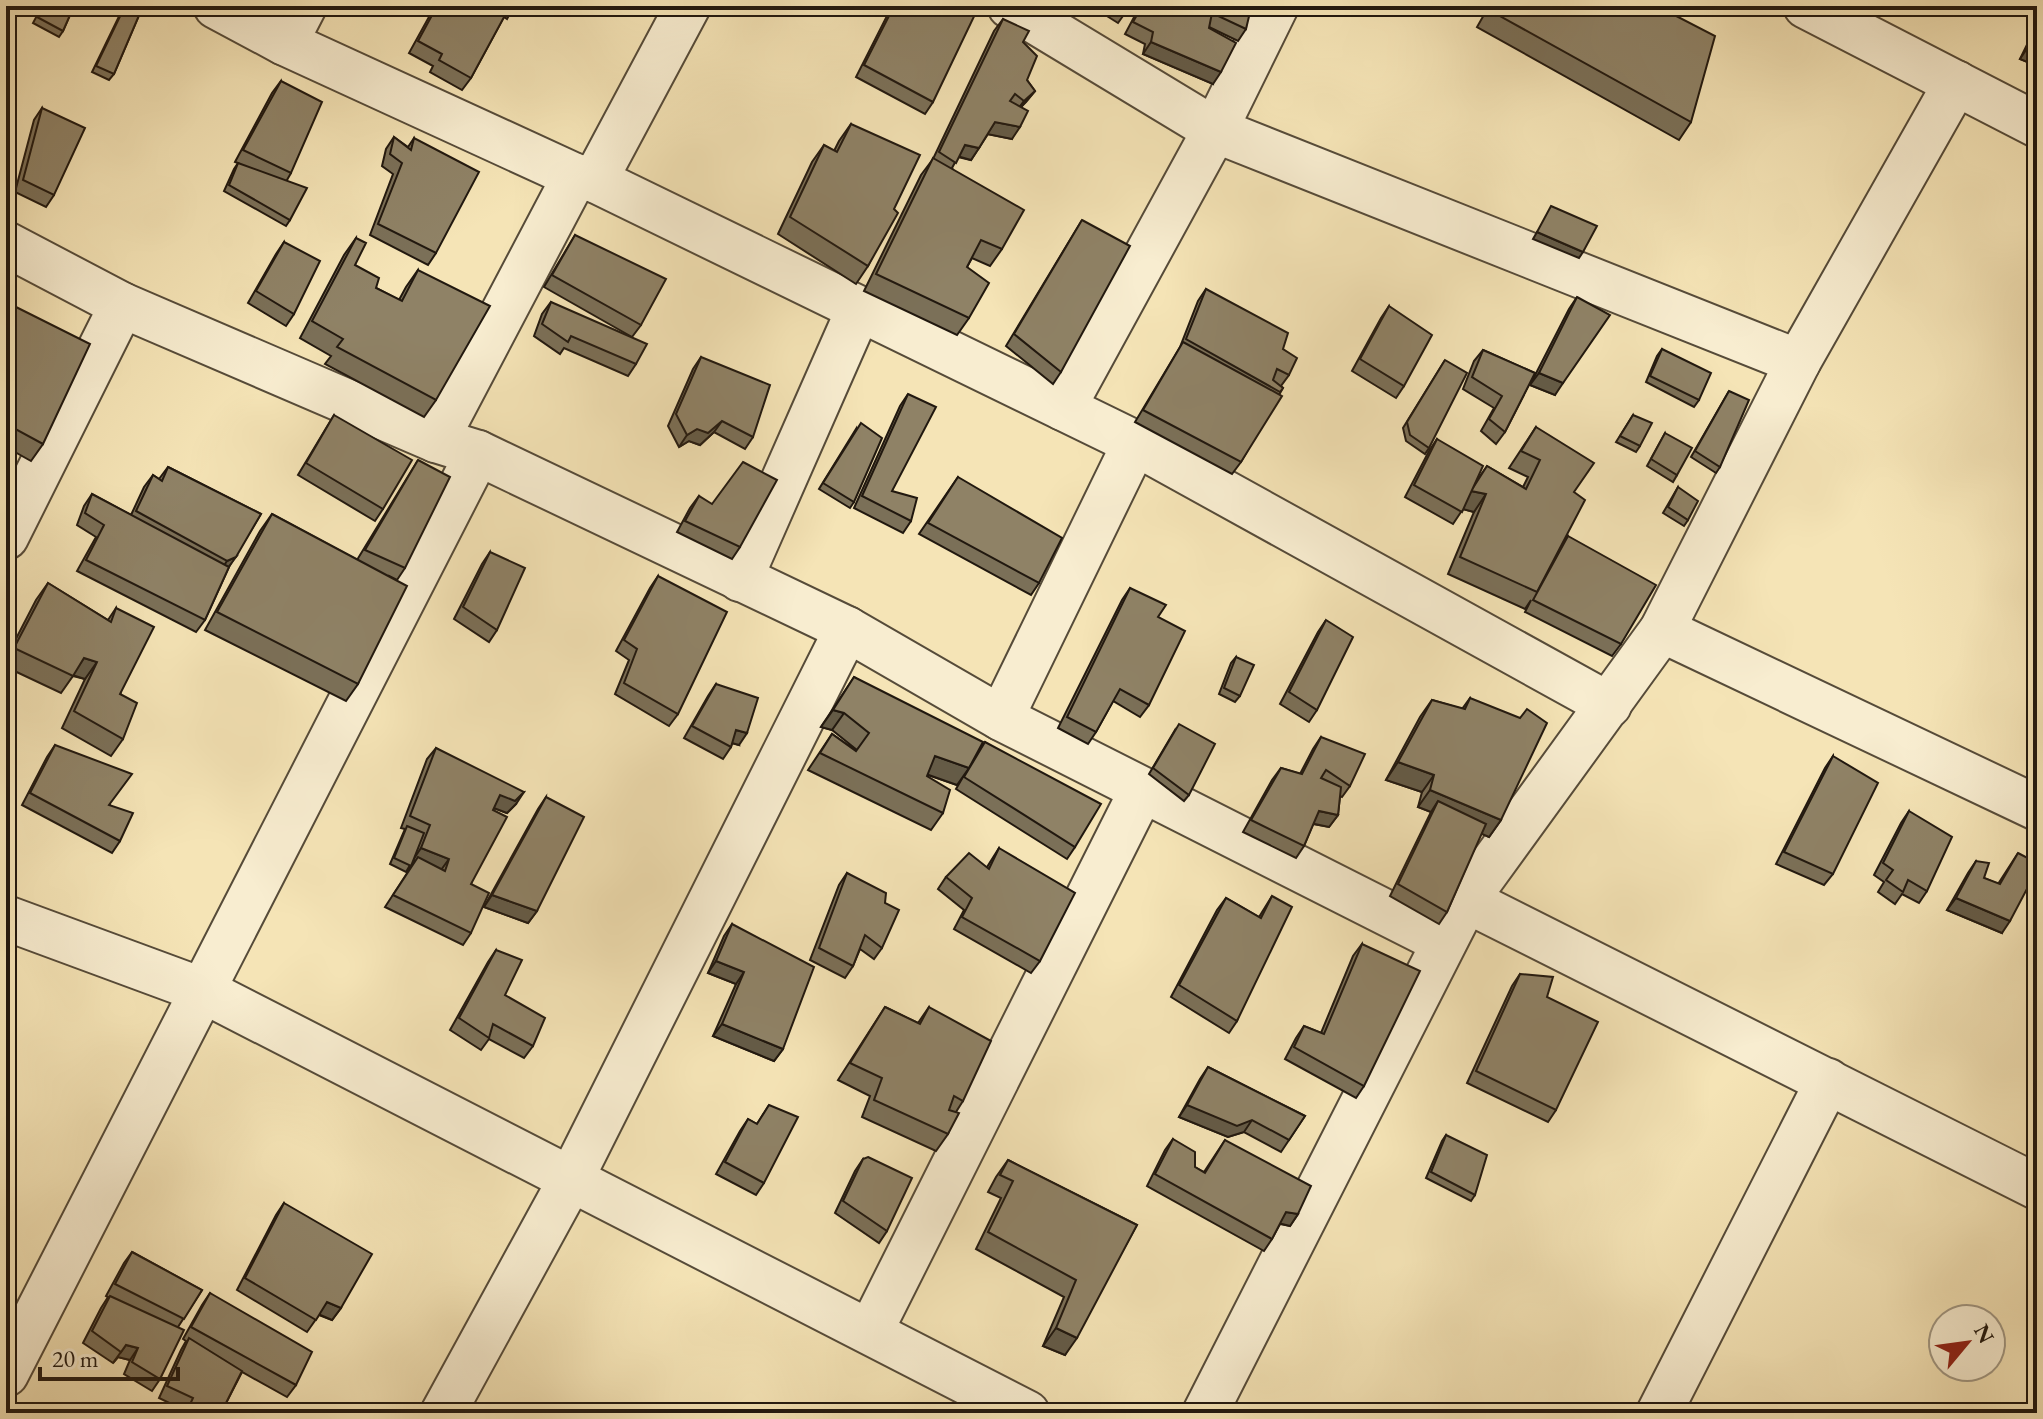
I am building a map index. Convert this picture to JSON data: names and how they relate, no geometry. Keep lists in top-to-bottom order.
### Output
{
  "scale_bar": "20 m",
  "north": "top right"
}
